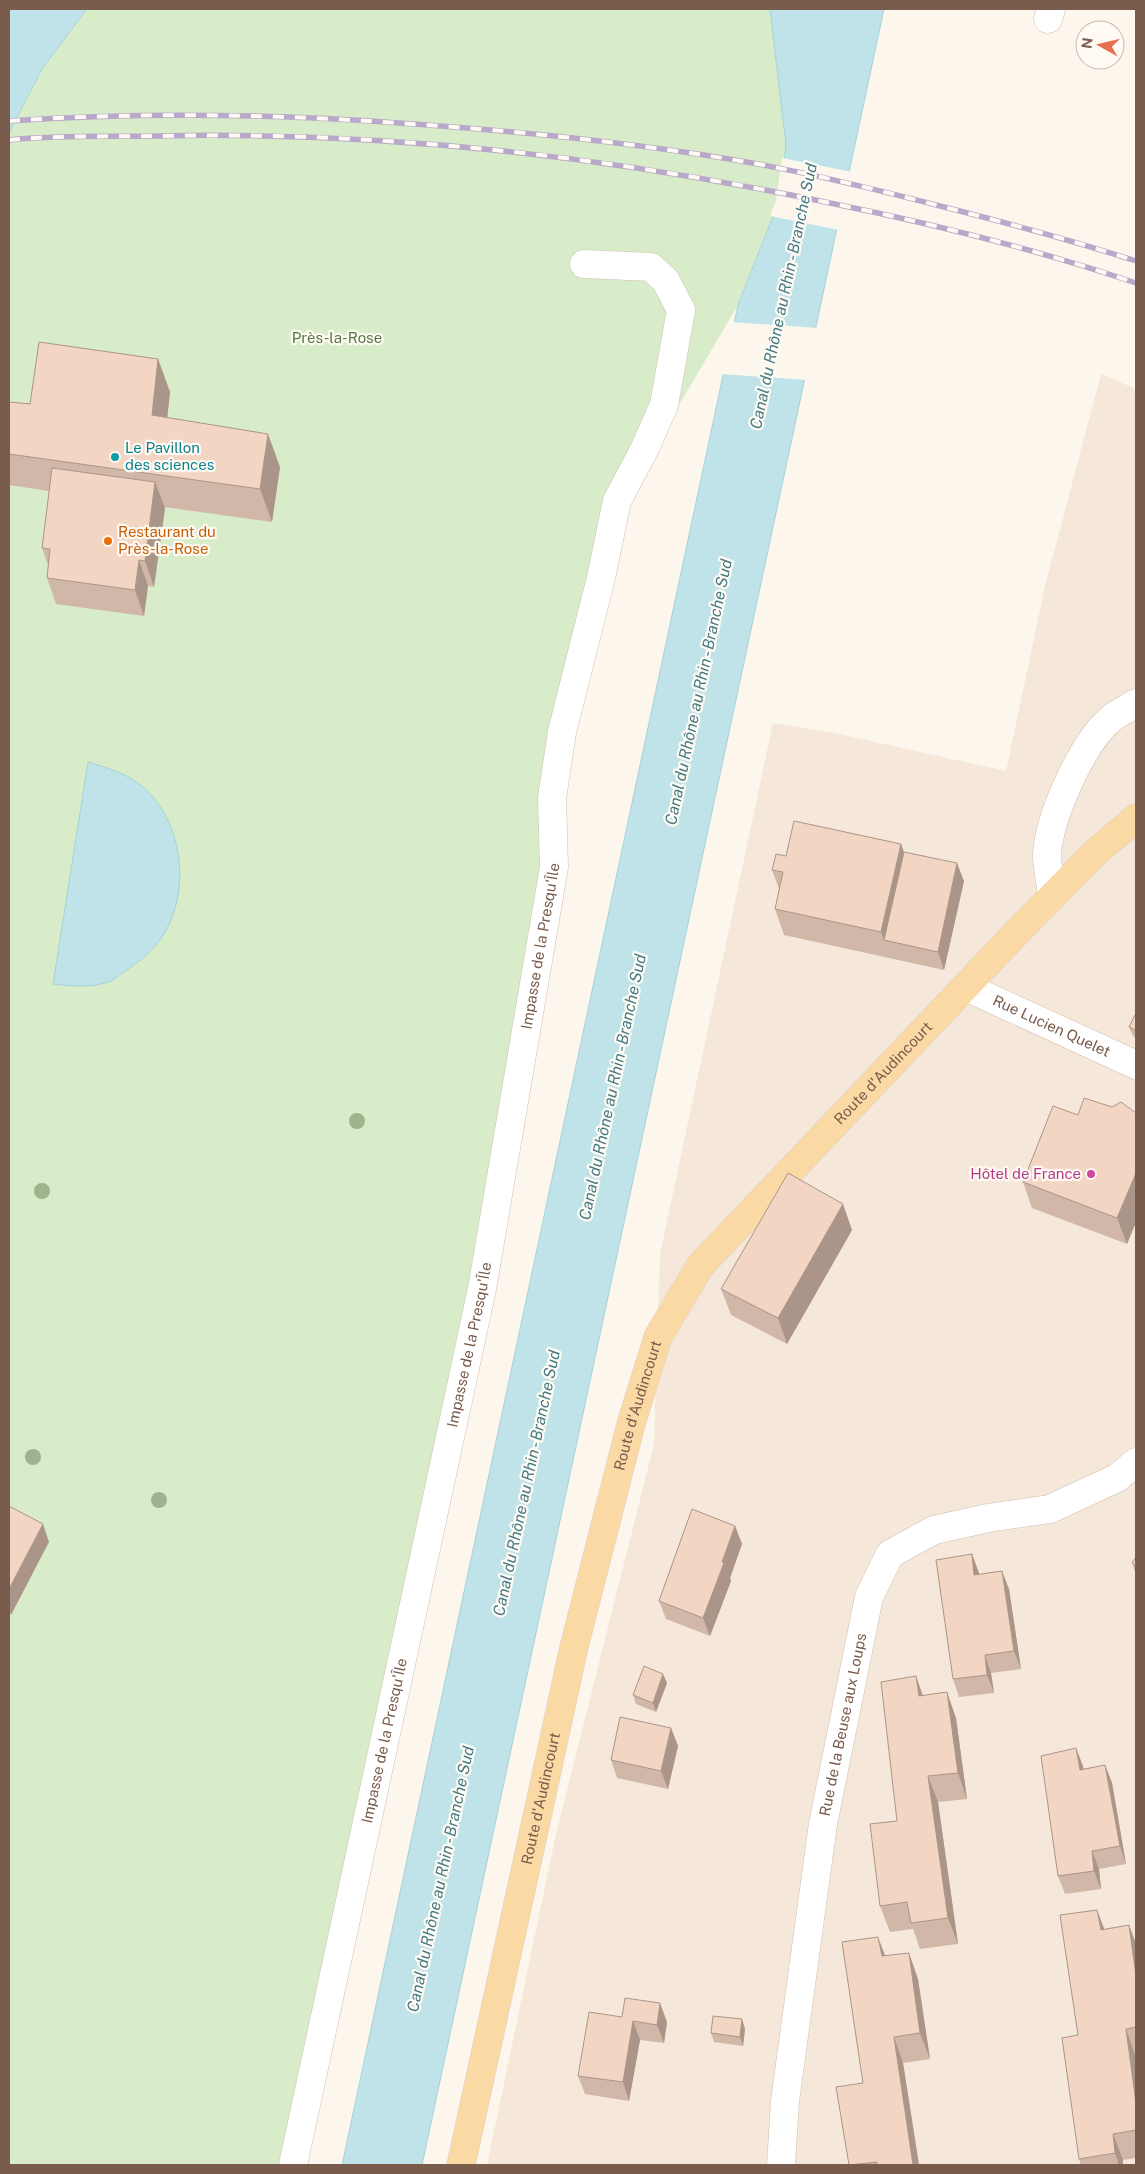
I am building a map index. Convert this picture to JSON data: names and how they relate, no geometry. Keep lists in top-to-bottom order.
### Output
{
  "streets": {
    "main road": ["Route d'Audincourt"],
    "street": ["Impasse de la Presqu'Île", "Rue Lucien Quelet", "Rue de la Beuse aux Loups"]
  },
  "crossings": [
    ["Rue Lucien Quelet", "Route d'Audincourt"]
  ],
  "water": ["Canal du Rhône au Rhin - Branche Sud"],
  "parks": ["Près-la-Rose"],
  "places": ["Le Pavillon des sciences", "Restaurant du Près-la-Rose", "Hôtel de France"],
  "north": "left"
}
